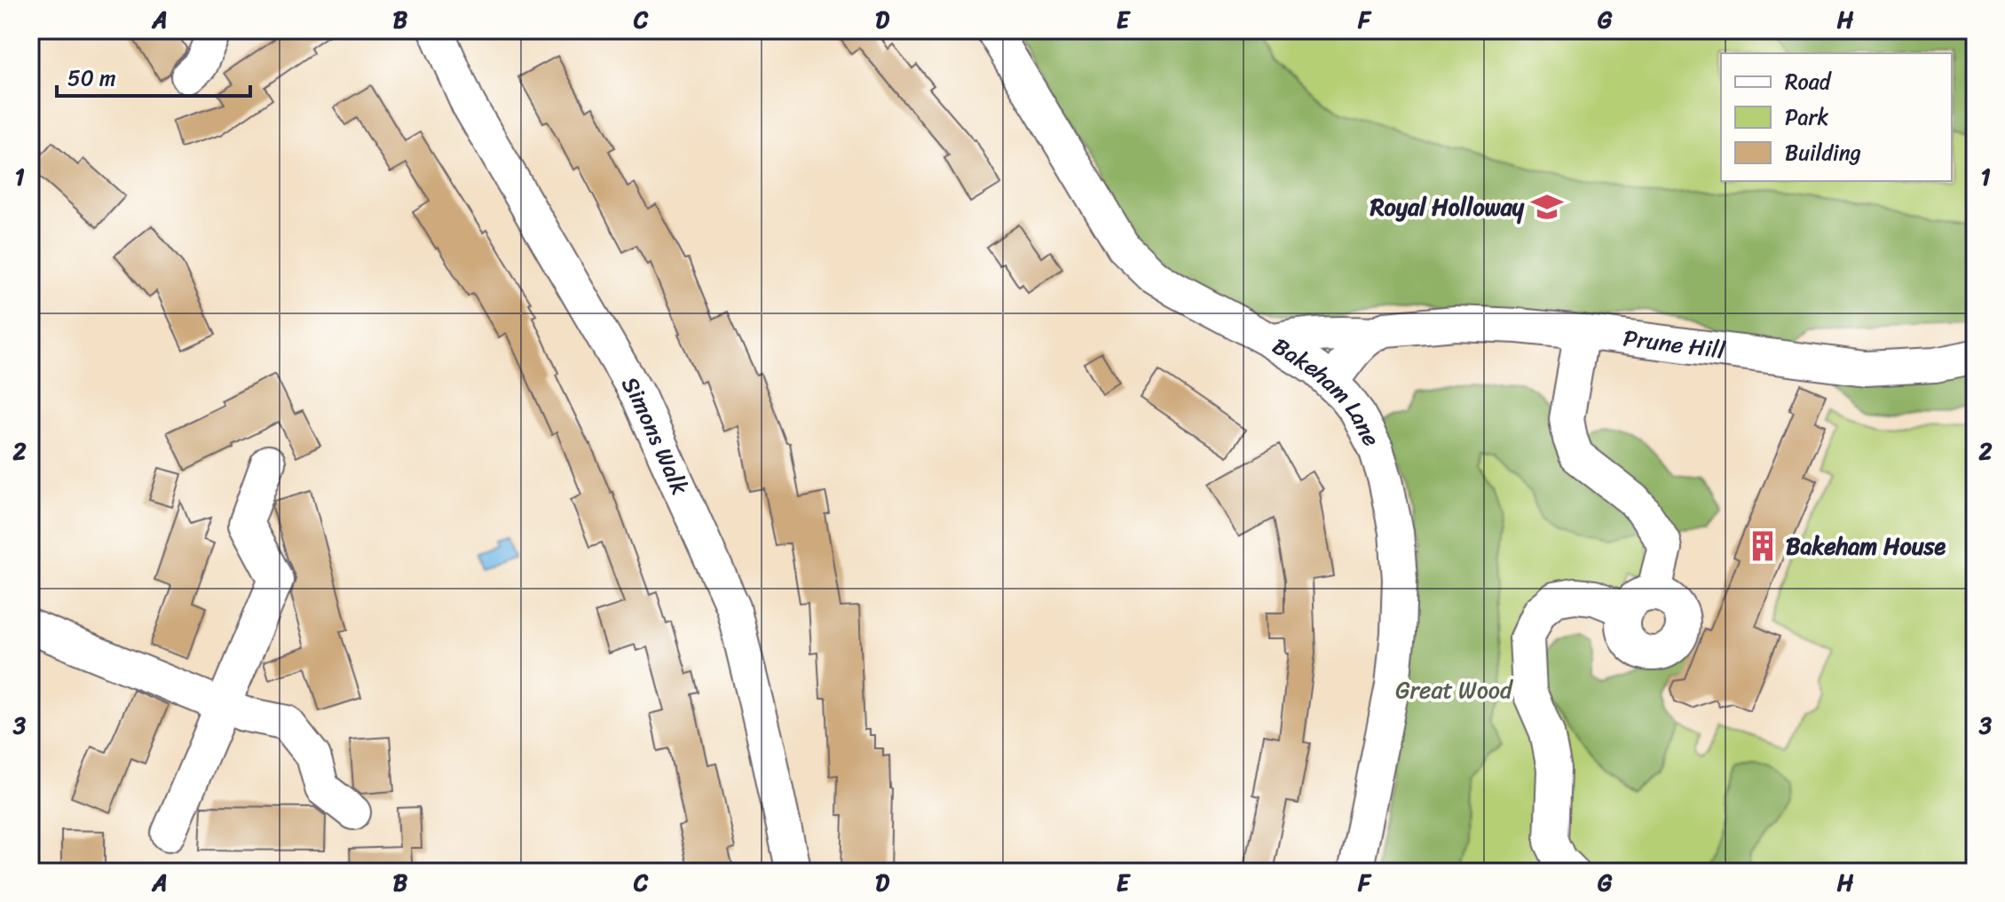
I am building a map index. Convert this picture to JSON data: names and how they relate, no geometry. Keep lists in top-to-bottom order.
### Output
{
  "streets": {
    "street": ["Prune Hill", "Bakeham Lane", "Simons Walk"]
  },
  "crossings": [
    ["Prune Hill", "Bakeham Lane"]
  ],
  "parks": ["Great Wood"],
  "places": {
    "school or university": ["Royal Holloway"],
    "building": ["Bakeham House"]
  },
  "legend": ["Road", "Park", "Building"],
  "scale_bar": "50 m",
  "grid": {
    "columns": [
      "A",
      "B",
      "C",
      "D",
      "E",
      "F",
      "G",
      "H"
    ],
    "rows": ["1", "2", "3"]
  }
}
